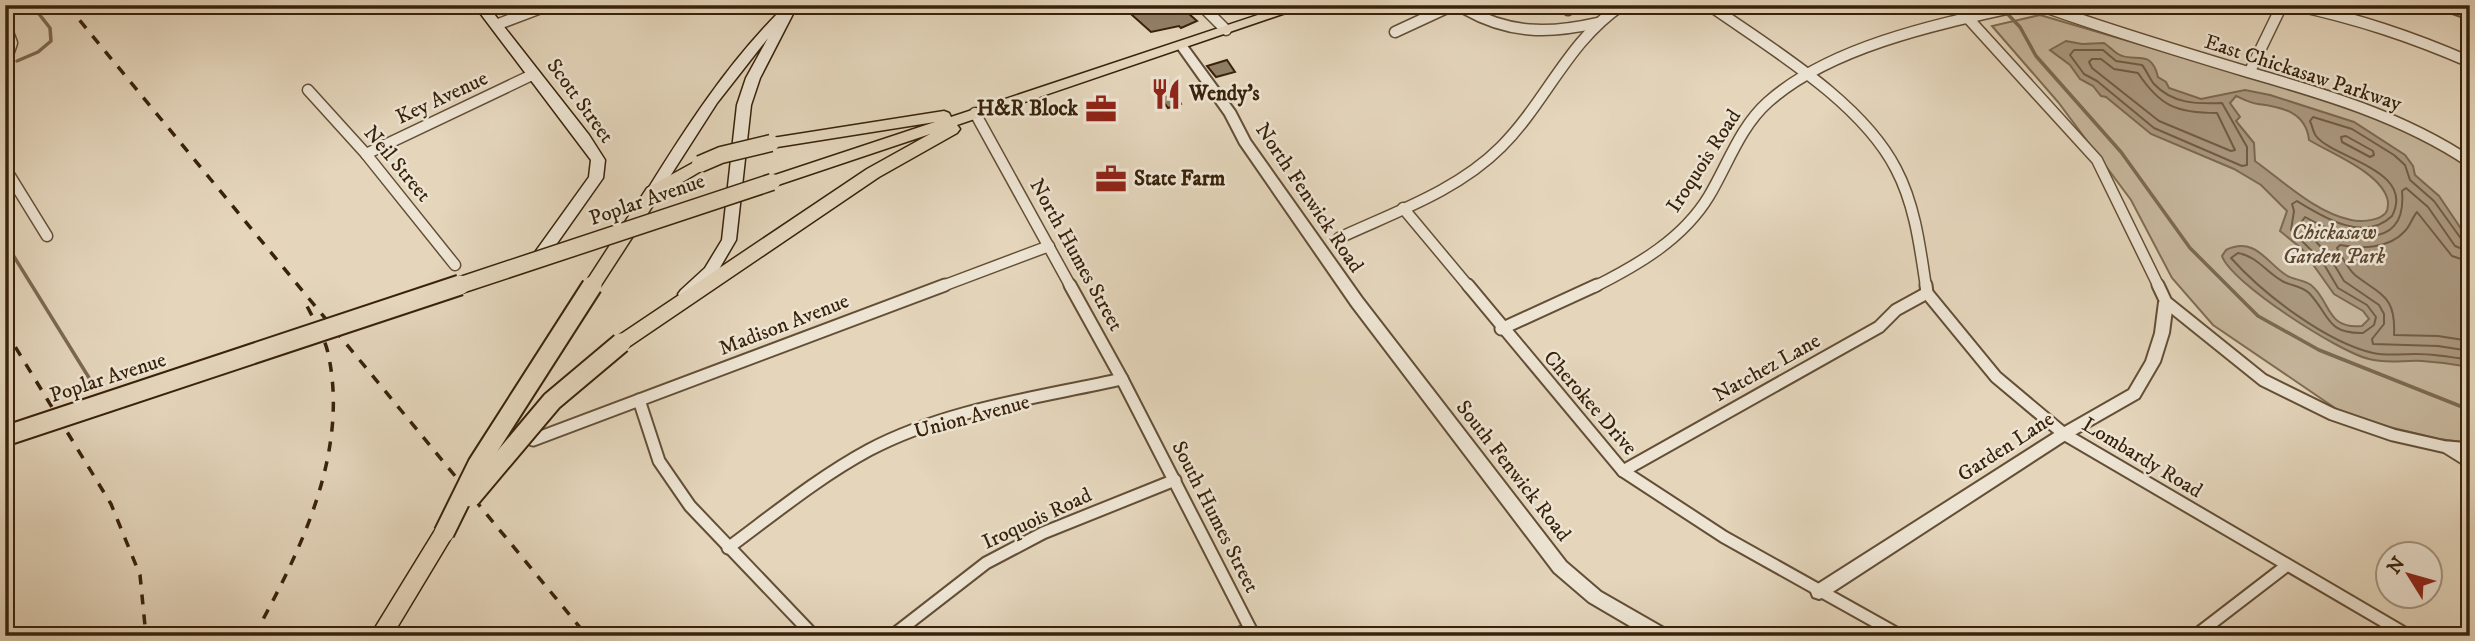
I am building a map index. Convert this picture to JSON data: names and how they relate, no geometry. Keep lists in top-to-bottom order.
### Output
{
  "streets": {
    "main road": ["Scott Street", "Poplar Avenue"],
    "street": [
      "East Chickasaw Parkway",
      "Key Avenue",
      "Iroquois Road",
      "Neil Street",
      "North Fenwick Road",
      "North Humes Street",
      "Madison Avenue",
      "Natchez Lane",
      "Cherokee Drive",
      "Union Avenue",
      "Garden Lane",
      "Lombardy Road",
      "South Fenwick Road",
      "South Humes Street"
    ]
  },
  "crossings": [
    ["Key Avenue", "Scott Street"],
    ["Key Avenue", "Neil Street"],
    ["Scott Street", "Poplar Avenue"],
    ["Iroquois Road", "Cherokee Drive"],
    ["Iroquois Road", "South Humes Street"],
    ["North Fenwick Road", "Poplar Avenue"],
    ["North Fenwick Road", "South Fenwick Road"],
    ["Poplar Avenue", "North Humes Street"],
    ["North Humes Street", "Madison Avenue"],
    ["North Humes Street", "Union Avenue"],
    ["North Humes Street", "South Humes Street"],
    ["Natchez Lane", "Cherokee Drive"],
    ["Natchez Lane", "Lombardy Road"],
    ["Cherokee Drive", "Garden Lane"],
    ["Garden Lane", "Lombardy Road"]
  ],
  "parks": ["Chickasaw Garden Park"],
  "places": {
    "restaurant": ["Wendy's"],
    "office": ["H&R Block", "State Farm"]
  },
  "north": "top left"
}
